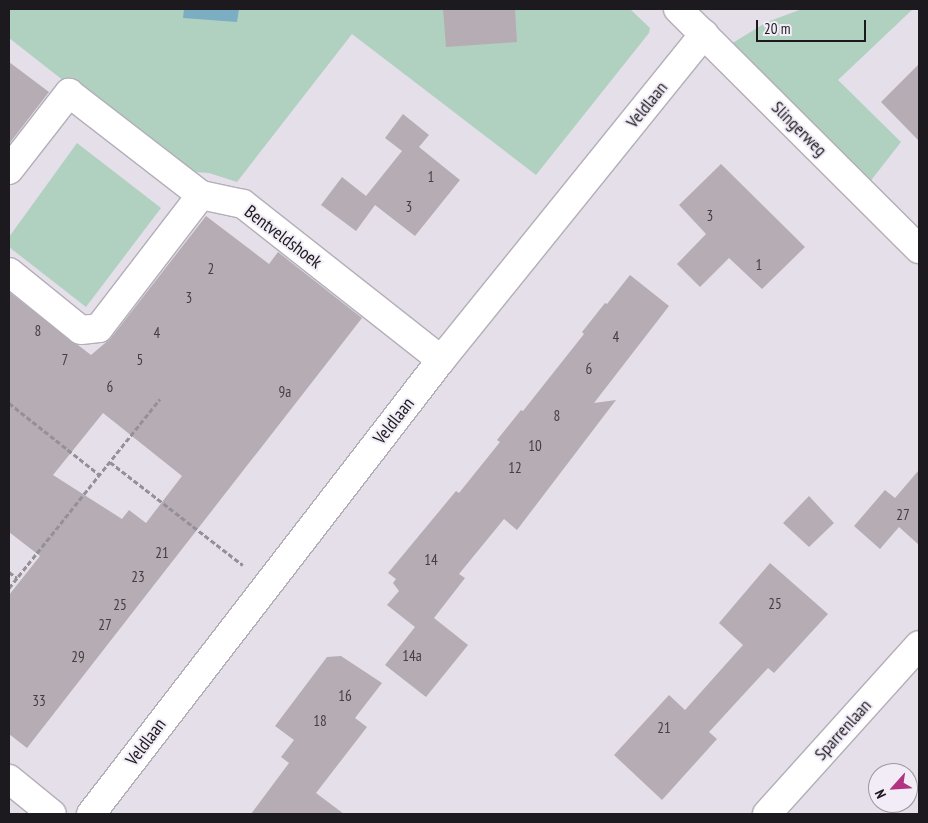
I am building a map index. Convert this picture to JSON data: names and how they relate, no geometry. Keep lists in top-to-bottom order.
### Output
{
  "streets": {
    "street": [
      "Veldlaan",
      "Slingerweg",
      "Bentveldshoek",
      "Sparrenlaan"
    ]
  },
  "crossings": [
    ["Veldlaan", "Slingerweg"],
    ["Veldlaan", "Bentveldshoek"]
  ],
  "house_numbers": [
    "1",
    "3",
    "3",
    "1",
    "2",
    "3",
    "8",
    "4",
    "4",
    "7",
    "5",
    "6",
    "6",
    "9a",
    "8",
    "10",
    "12",
    "27",
    "21",
    "14",
    "23",
    "25",
    "25",
    "27",
    "14a",
    "29",
    "16",
    "33",
    "18",
    "21"
  ],
  "scale_bar": "20 m",
  "north": "bottom left"
}
